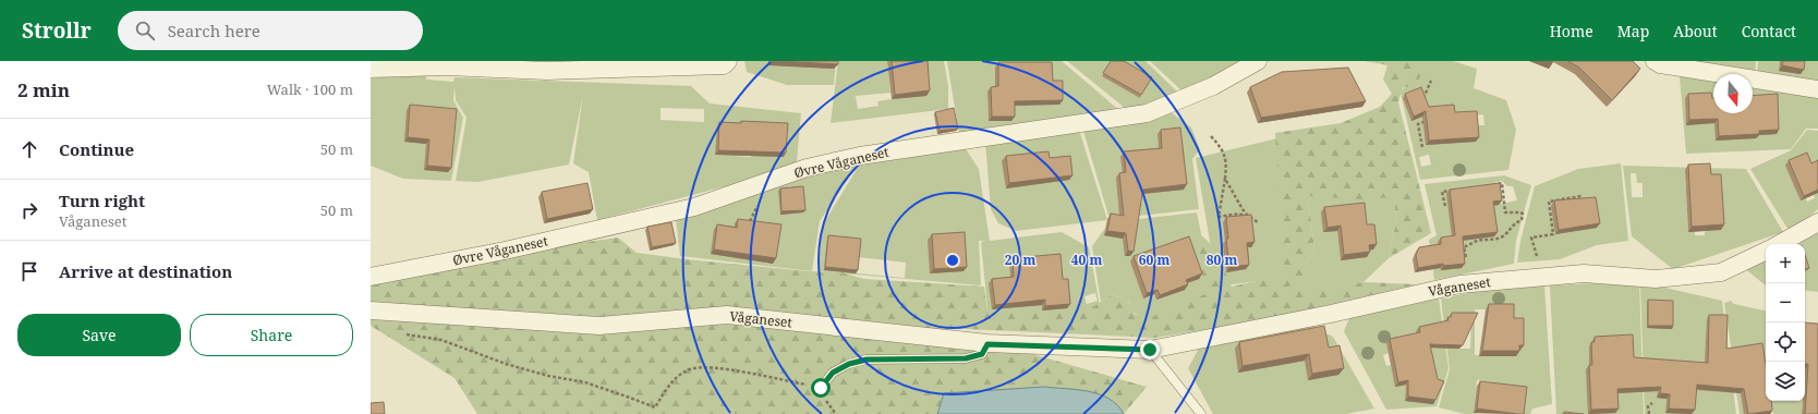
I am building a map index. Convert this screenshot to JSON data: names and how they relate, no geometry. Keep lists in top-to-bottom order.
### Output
{
  "streets": {
    "street": ["Øvre Våganeset", "Våganeset"]
  },
  "north": "bottom",
  "page": {
    "header": "Strollr",
    "search": "Search here",
    "nav": [
      "Home",
      "Map",
      "About",
      "Contact"
    ],
    "heading": ["2 min", "Walk · 100 m"],
    "list": [
      ["Continue", "50 m"],
      ["Turn right", "Våganeset", "50 m"],
      "Arrive at destination"
    ],
    "map_buttons": ["+", "−"],
    "buttons": ["Save", "Share"]
  },
  "rings": [
    "20 m",
    "40 m",
    "60 m",
    "80 m"
  ]
}
